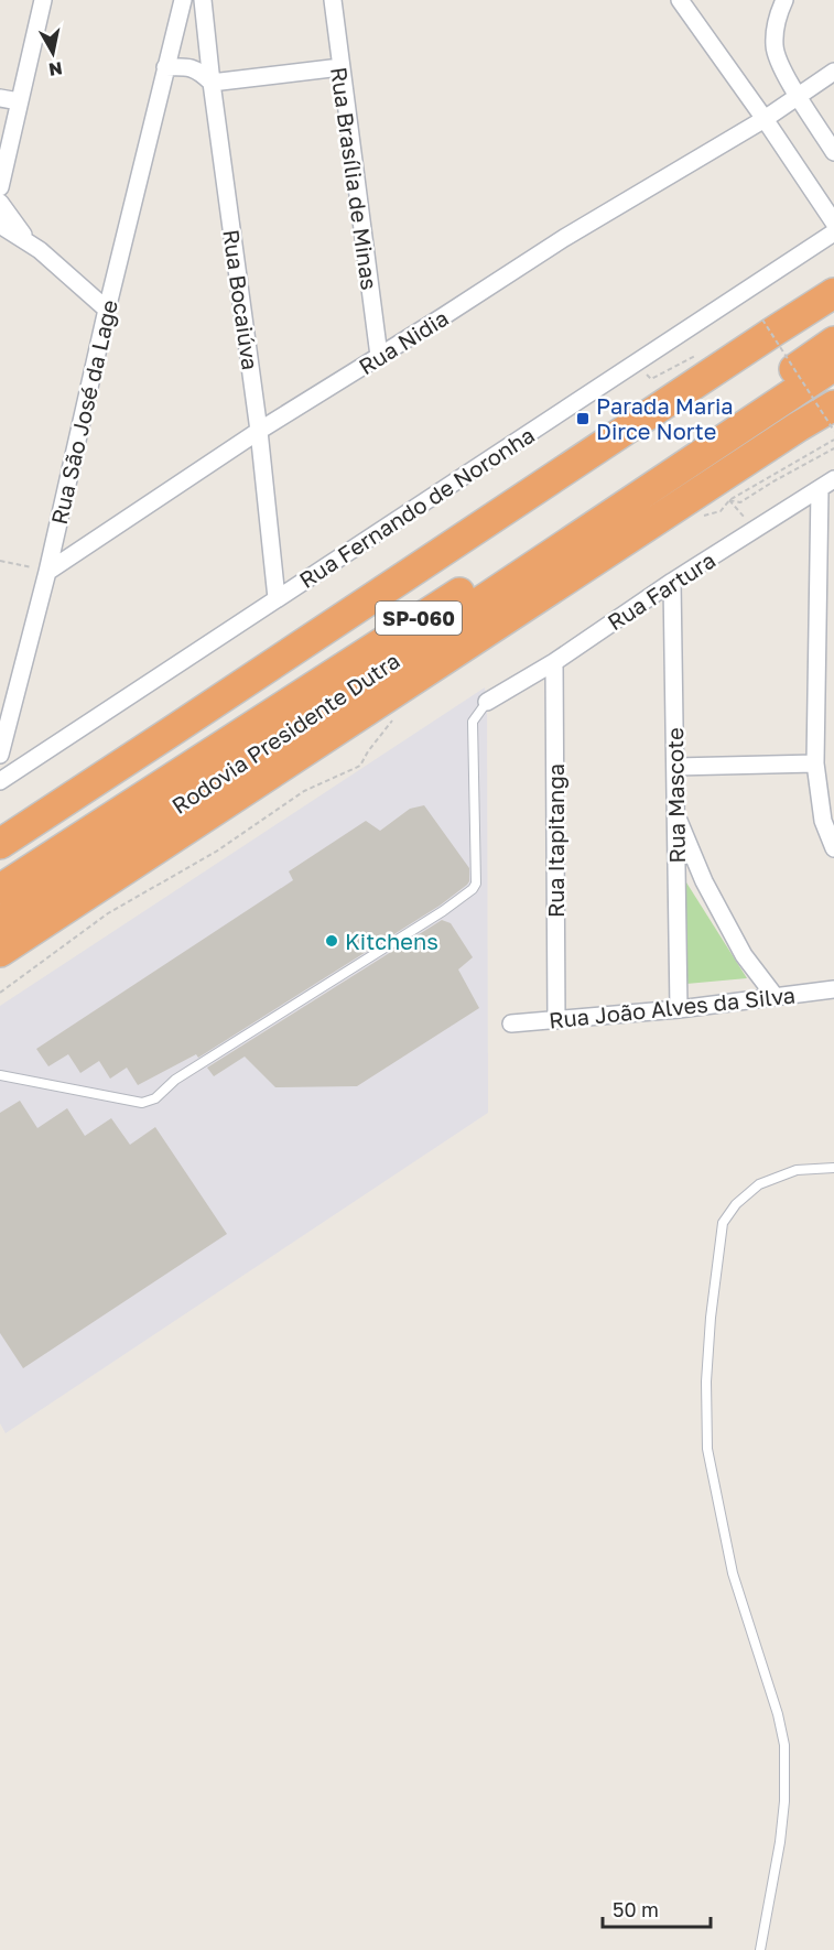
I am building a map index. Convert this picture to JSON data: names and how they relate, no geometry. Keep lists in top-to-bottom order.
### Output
{
  "streets": {
    "highway": ["SP-060", "Rodovia Presidente Dutra"],
    "street": [
      "Rua Brasília de Minas",
      "Rua Bocaiúva",
      "Rua Nidia",
      "Rua São José da Lage",
      "Rua Fernando de Noronha",
      "Rua Fartura",
      "Rua Mascote",
      "Rua Itapitanga",
      "Rua João Alves da Silva"
    ]
  },
  "crossings": [
    ["Rua Brasília de Minas", "Rua Nidia"],
    ["Rua Bocaiúva", "Rua Nidia"],
    ["Rua Bocaiúva", "Rua Fernando de Noronha"],
    ["Rua Nidia", "Rua São José da Lage"],
    ["Rua Fartura", "Rua Mascote"],
    ["Rua Fartura", "Rua Itapitanga"],
    ["Rua Mascote", "Rua João Alves da Silva"],
    ["Rua Itapitanga", "Rua João Alves da Silva"]
  ],
  "places": {
    "transit": ["Parada Maria Dirce Norte"],
    "other": ["Kitchens"]
  },
  "scale_bar": "50 m",
  "north": "bottom"
}
